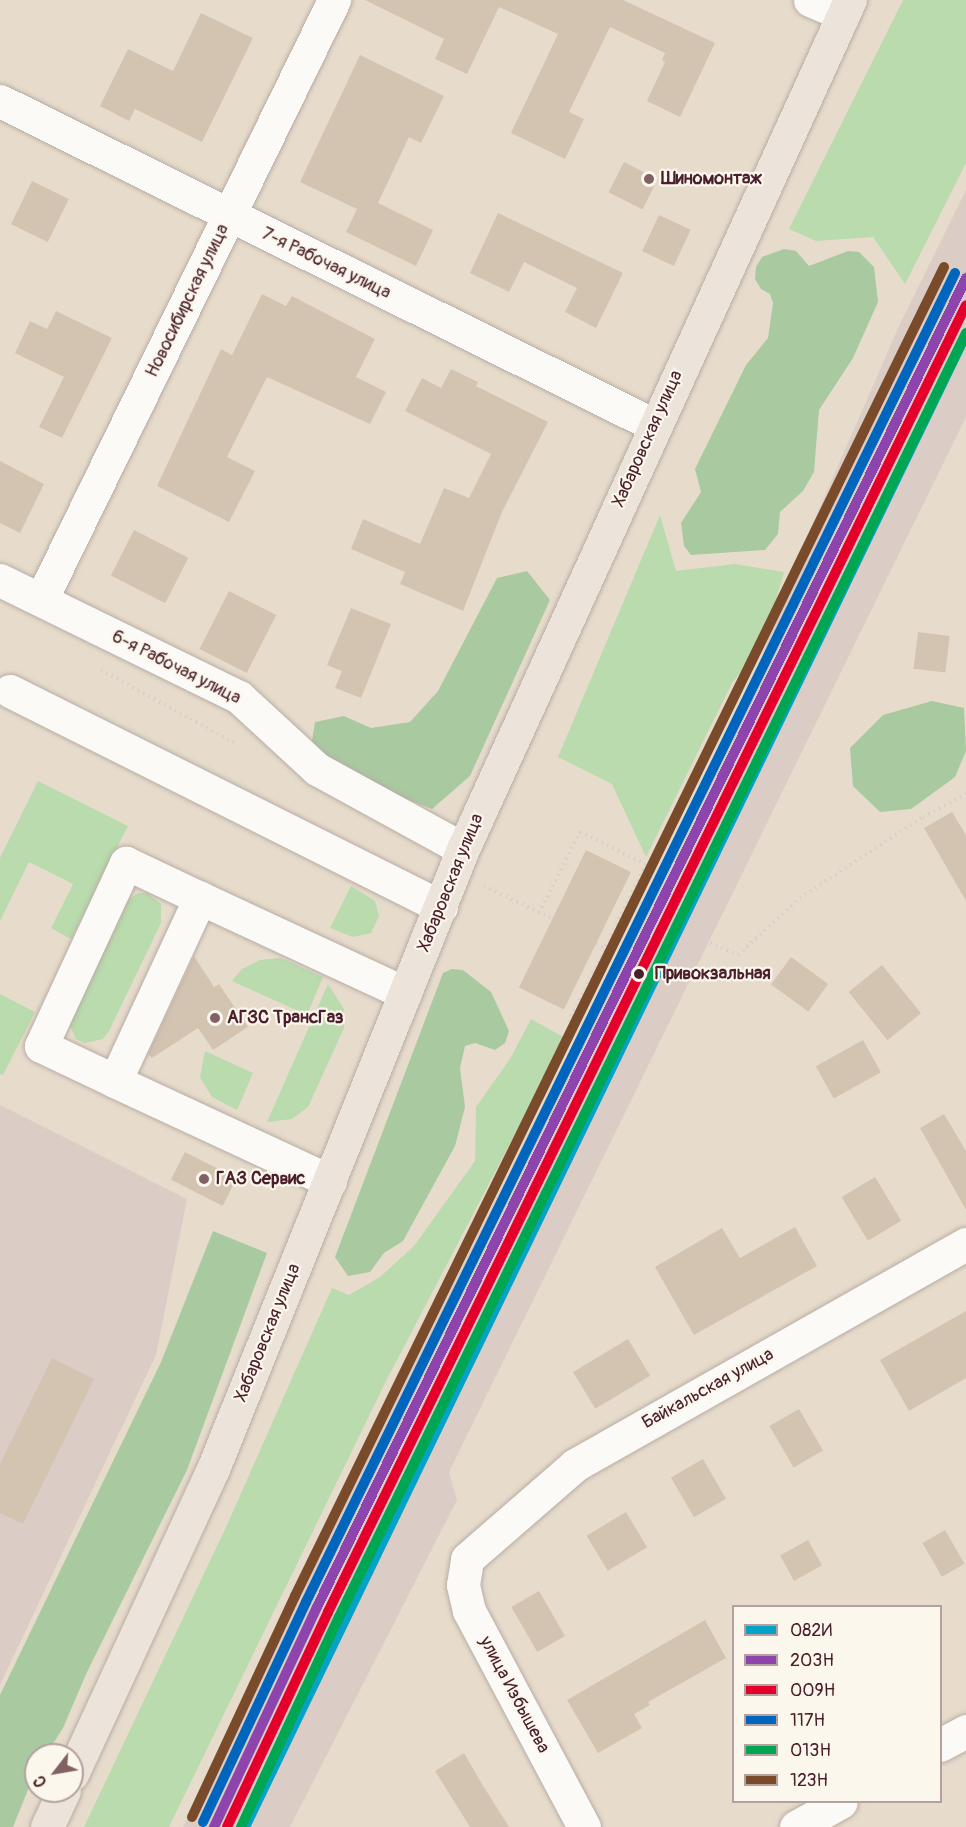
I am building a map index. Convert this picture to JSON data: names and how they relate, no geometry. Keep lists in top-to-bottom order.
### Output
{
  "streets": {
    "main road": ["Хабаровская улица"],
    "street": [
      "7-я Рабочая улица",
      "Новосибирская улица",
      "6-я Рабочая улица",
      "Байкальская улица",
      "улица Избышева"
    ]
  },
  "crossings": [
    ["7-я Рабочая улица", "Новосибирская улица"],
    ["7-я Рабочая улица", "Хабаровская улица"],
    ["Новосибирская улица", "6-я Рабочая улица"],
    ["Хабаровская улица", "6-я Рабочая улица"],
    ["Байкальская улица", "улица Избышева"]
  ],
  "places": [
    "Шиномонтаж",
    "Привокзальная",
    "АГЗС ТрансГаз",
    "ГАЗ Сервис"
  ],
  "lines": [
    "transit line 123Н",
    "transit line 117Н",
    "transit line 203Н",
    "transit line 009Н",
    "transit line 013Н",
    "transit line 082И"
  ],
  "legend": [
    "082И",
    "203Н",
    "009Н",
    "117Н",
    "013Н",
    "123Н"
  ],
  "north": "bottom left"
}
